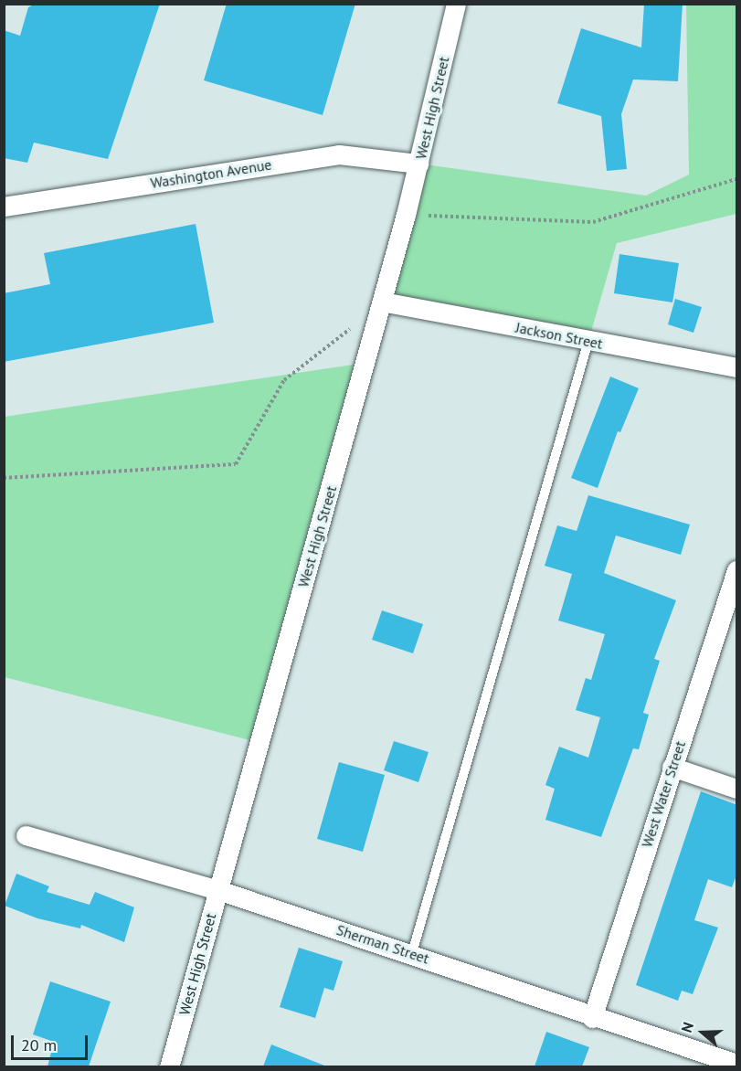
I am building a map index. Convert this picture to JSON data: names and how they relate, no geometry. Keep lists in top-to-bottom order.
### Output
{
  "streets": {
    "street": [
      "West High Street",
      "Washington Avenue",
      "Jackson Street",
      "West Water Street",
      "Sherman Street"
    ]
  },
  "crossings": [
    ["West High Street", "Washington Avenue"],
    ["West High Street", "Jackson Street"],
    ["West High Street", "Sherman Street"],
    ["West Water Street", "Sherman Street"]
  ],
  "scale_bar": "20 m",
  "north": "left"
}
